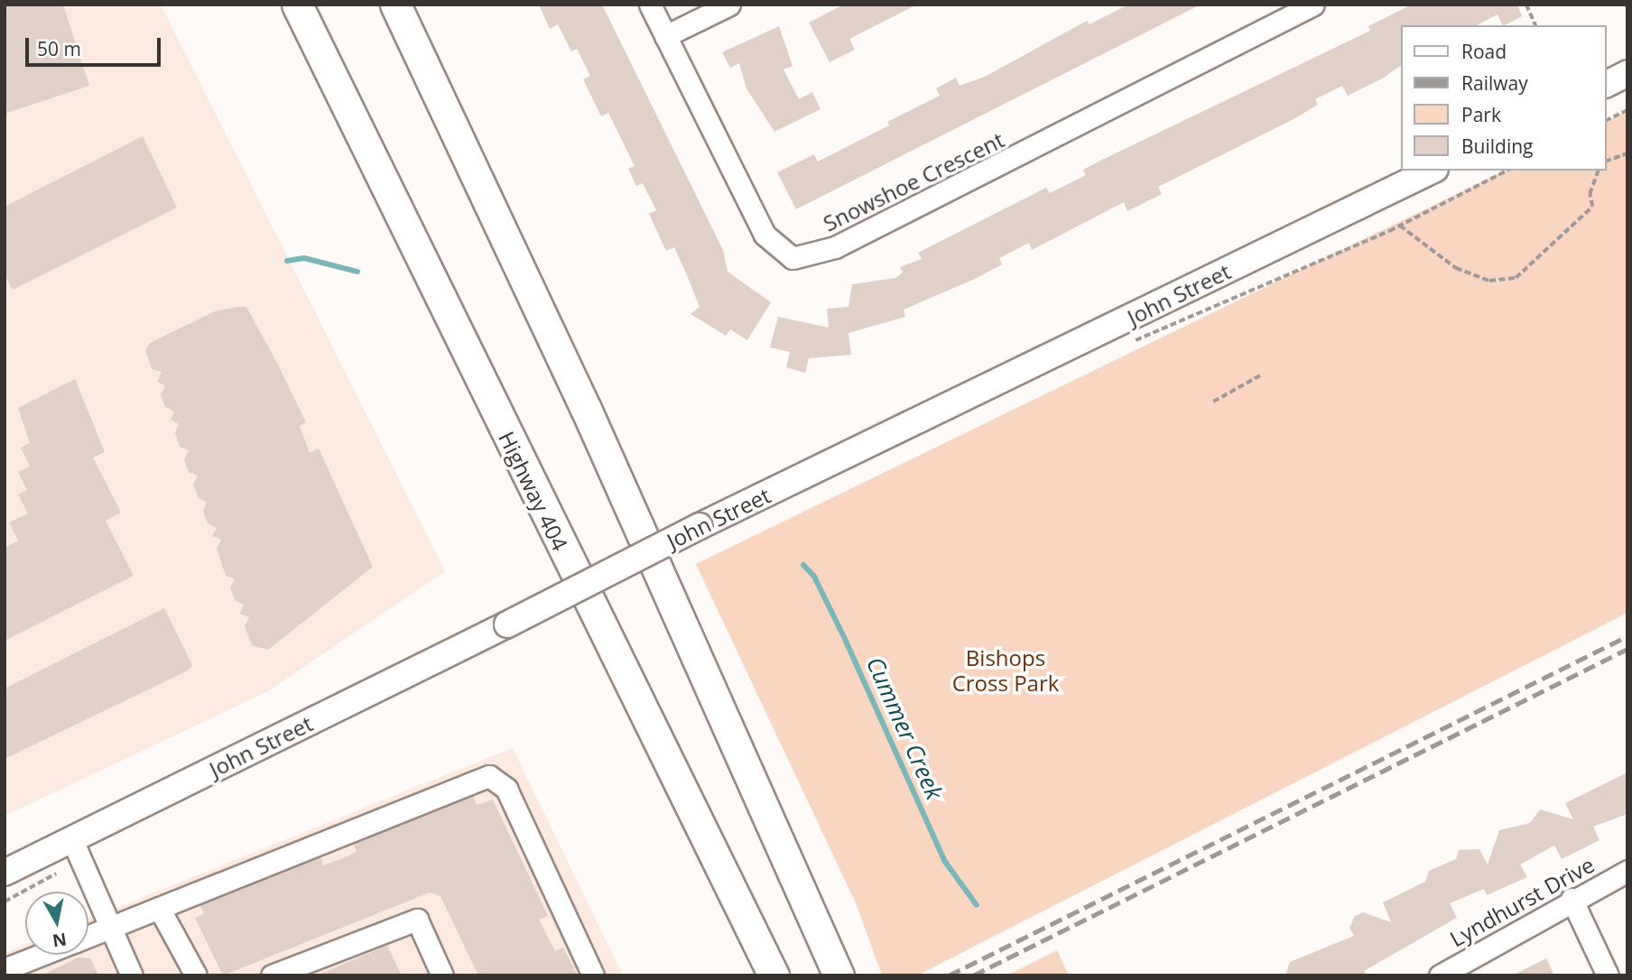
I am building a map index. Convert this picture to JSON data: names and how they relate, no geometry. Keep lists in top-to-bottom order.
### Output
{
  "streets": {
    "highway": ["Highway 404"],
    "main road": ["John Street"],
    "street": ["Snowshoe Crescent", "Lyndhurst Drive"]
  },
  "water": ["Cummer Creek"],
  "parks": ["Bishops Cross Park"],
  "legend": [
    "Road",
    "Railway",
    "Park",
    "Building"
  ],
  "scale_bar": "50 m",
  "north": "bottom"
}
